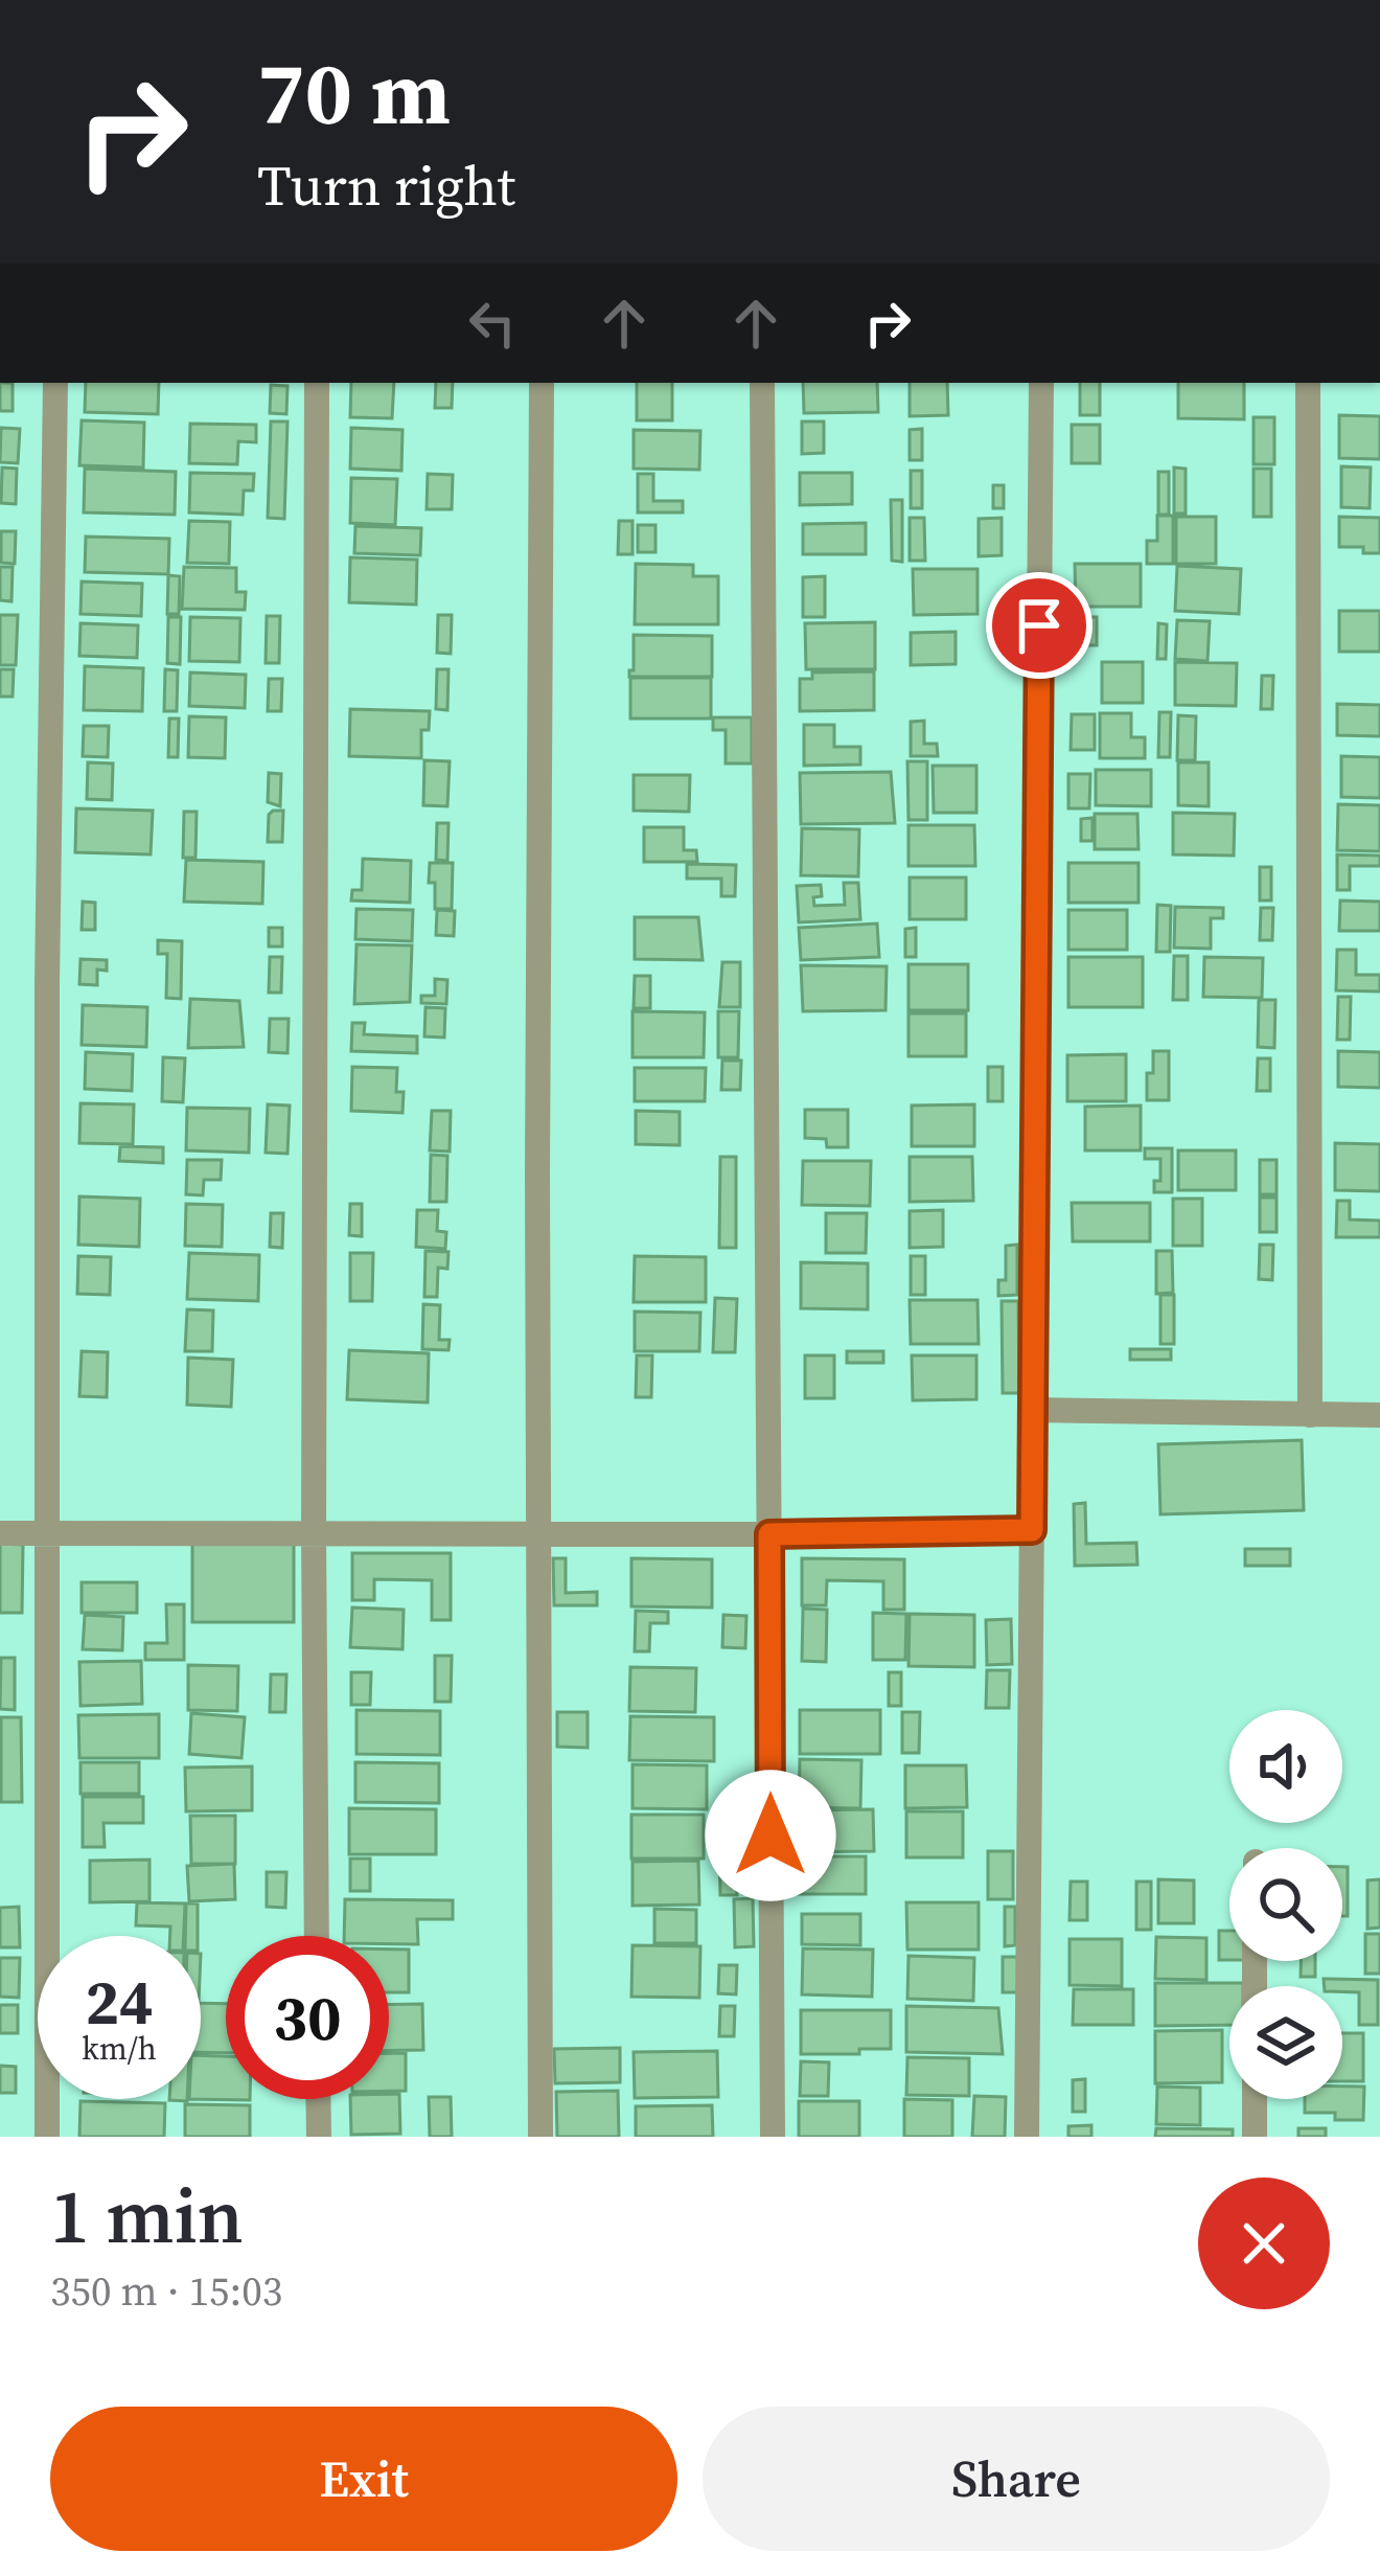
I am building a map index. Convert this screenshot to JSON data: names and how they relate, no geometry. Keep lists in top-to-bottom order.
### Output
{
  "page": {
    "turn": ["70 m", "Turn right"],
    "speed": "24 km/h",
    "limit": "30",
    "heading": ["1 min", "350 m · 15:03"],
    "buttons": ["Exit", "Share"]
  }
}
